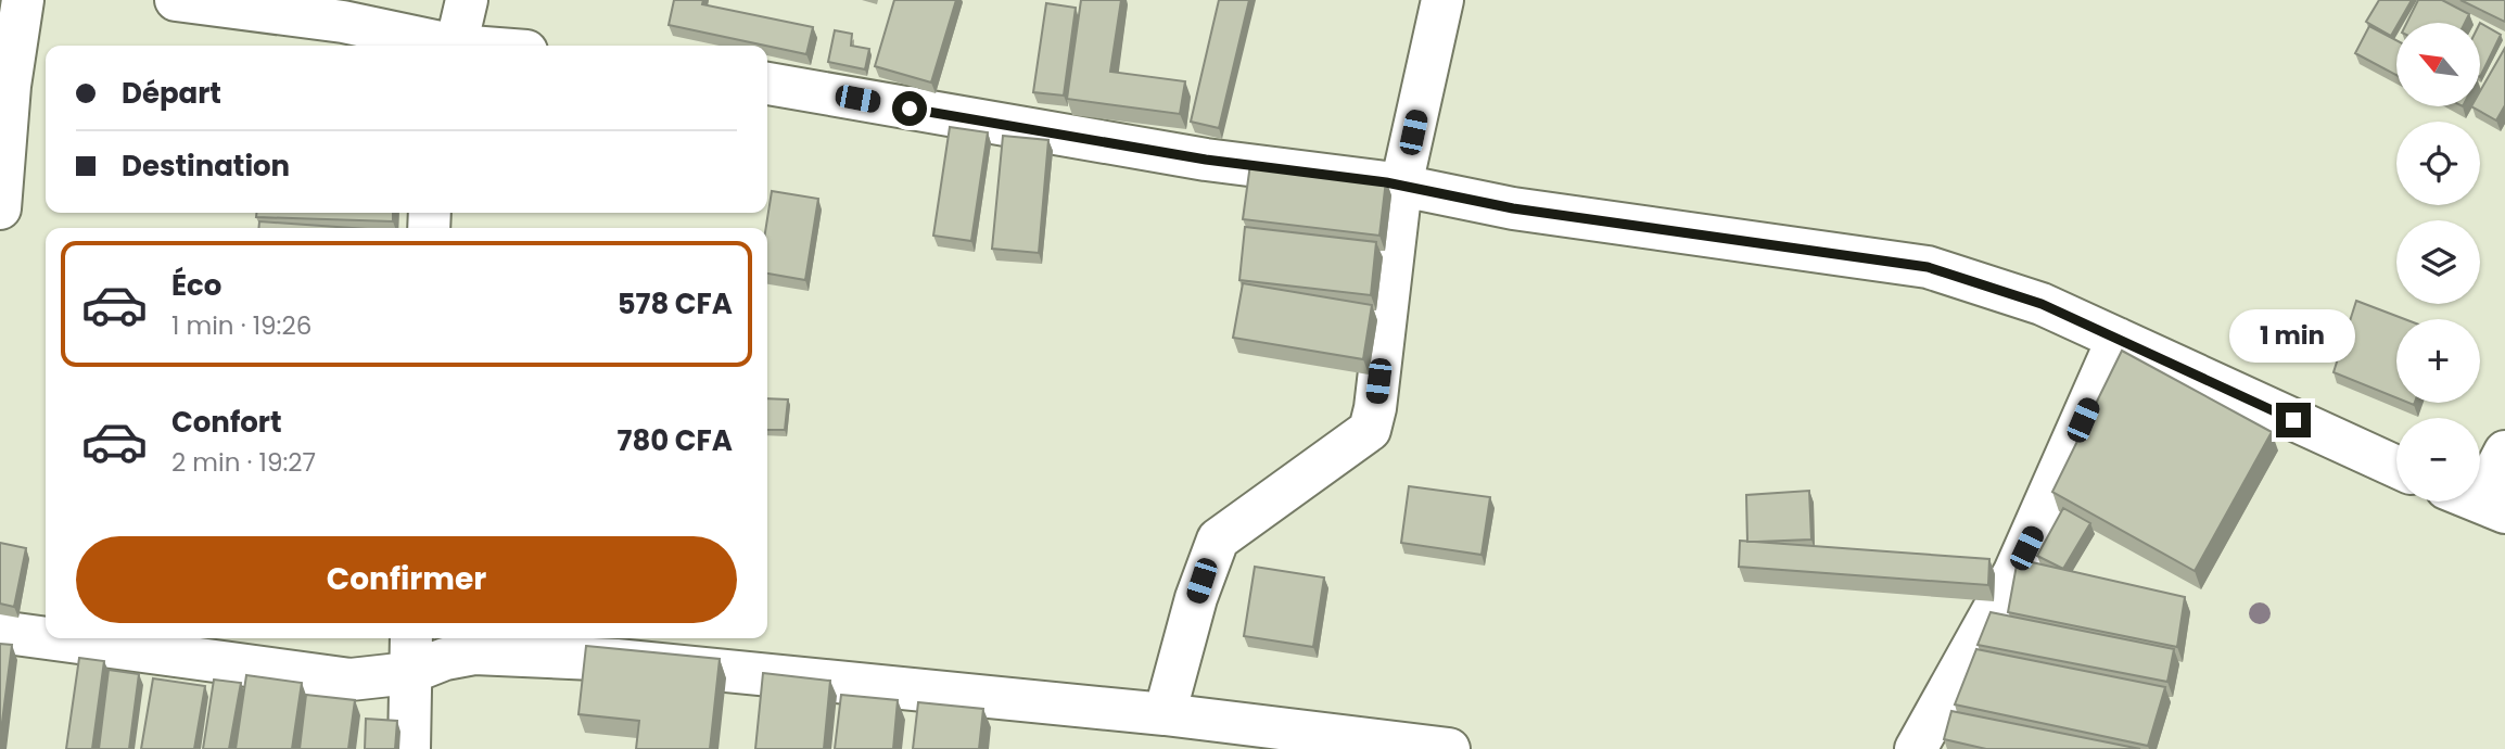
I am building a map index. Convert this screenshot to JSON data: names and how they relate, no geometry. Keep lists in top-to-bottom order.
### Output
{
  "north": "top left",
  "page": {
    "map_buttons": ["+", "−"],
    "banner": ["Départ", "Destination"],
    "list": [
      {
        "name": "Éco",
        "note": "1 min · 19:26",
        "value": "578 CFA"
      },
      {
        "name": "Confort",
        "note": "2 min · 19:27",
        "value": "780 CFA"
      }
    ],
    "bubble": "1 min",
    "buttons": "Confirmer"
  }
}
